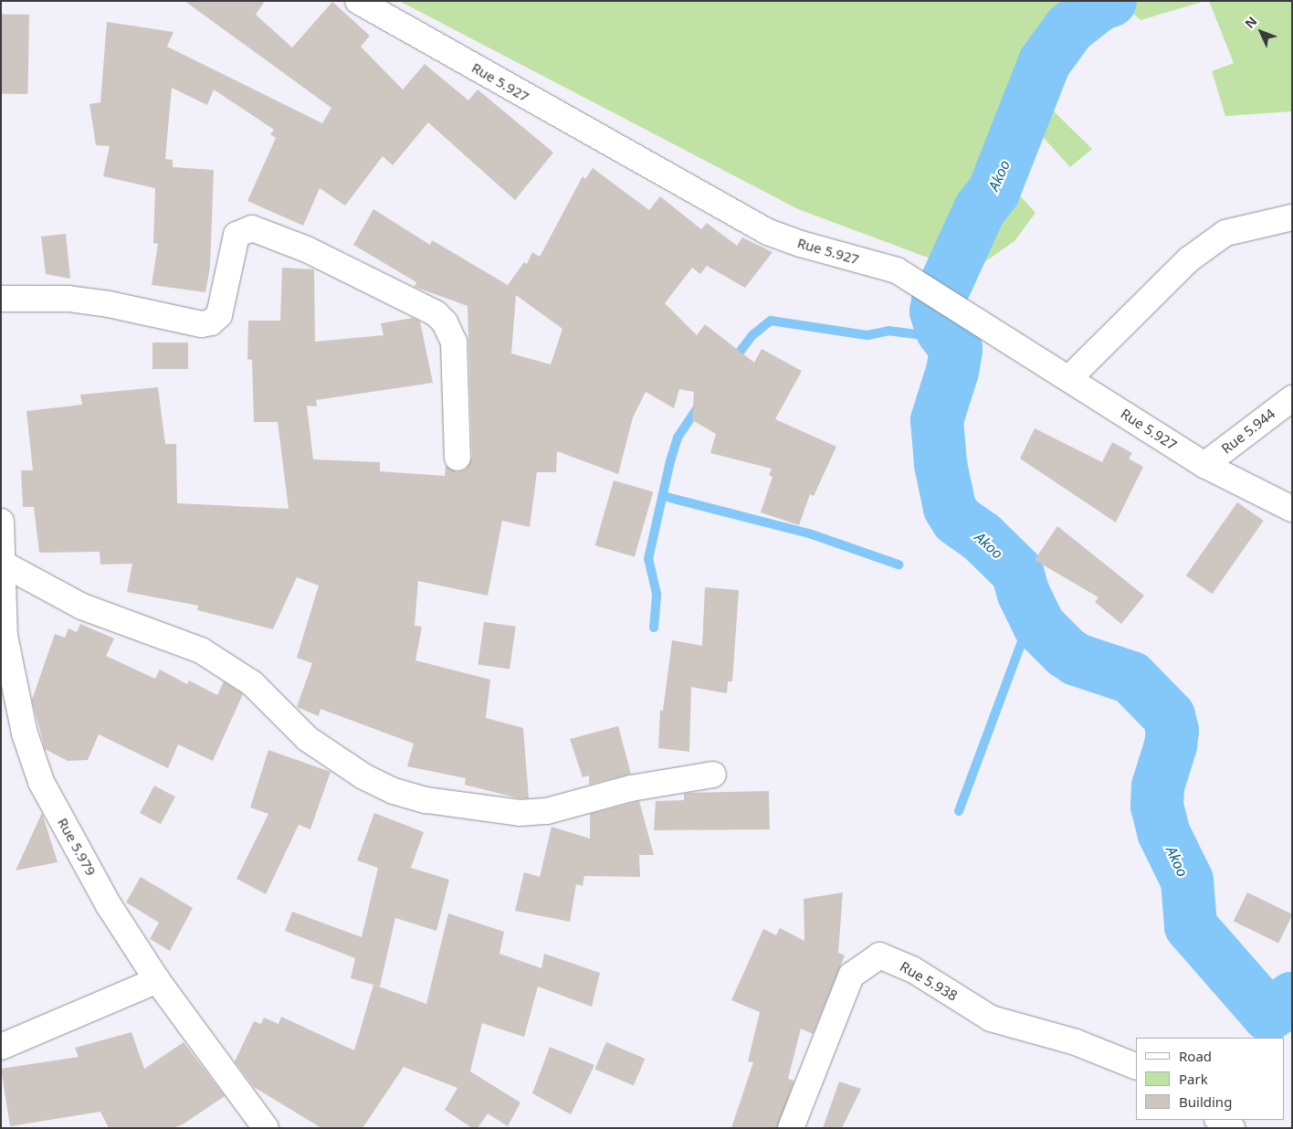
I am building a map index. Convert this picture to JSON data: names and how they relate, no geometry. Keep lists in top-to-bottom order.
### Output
{
  "streets": {
    "street": [
      "Rue 5.927",
      "Rue 5.944",
      "Rue 5.979",
      "Rue 5.938"
    ]
  },
  "crossings": [
    ["Rue 5.927", "Rue 5.944"]
  ],
  "water": ["Akoo"],
  "legend": ["Road", "Park", "Building"],
  "north": "top left"
}
